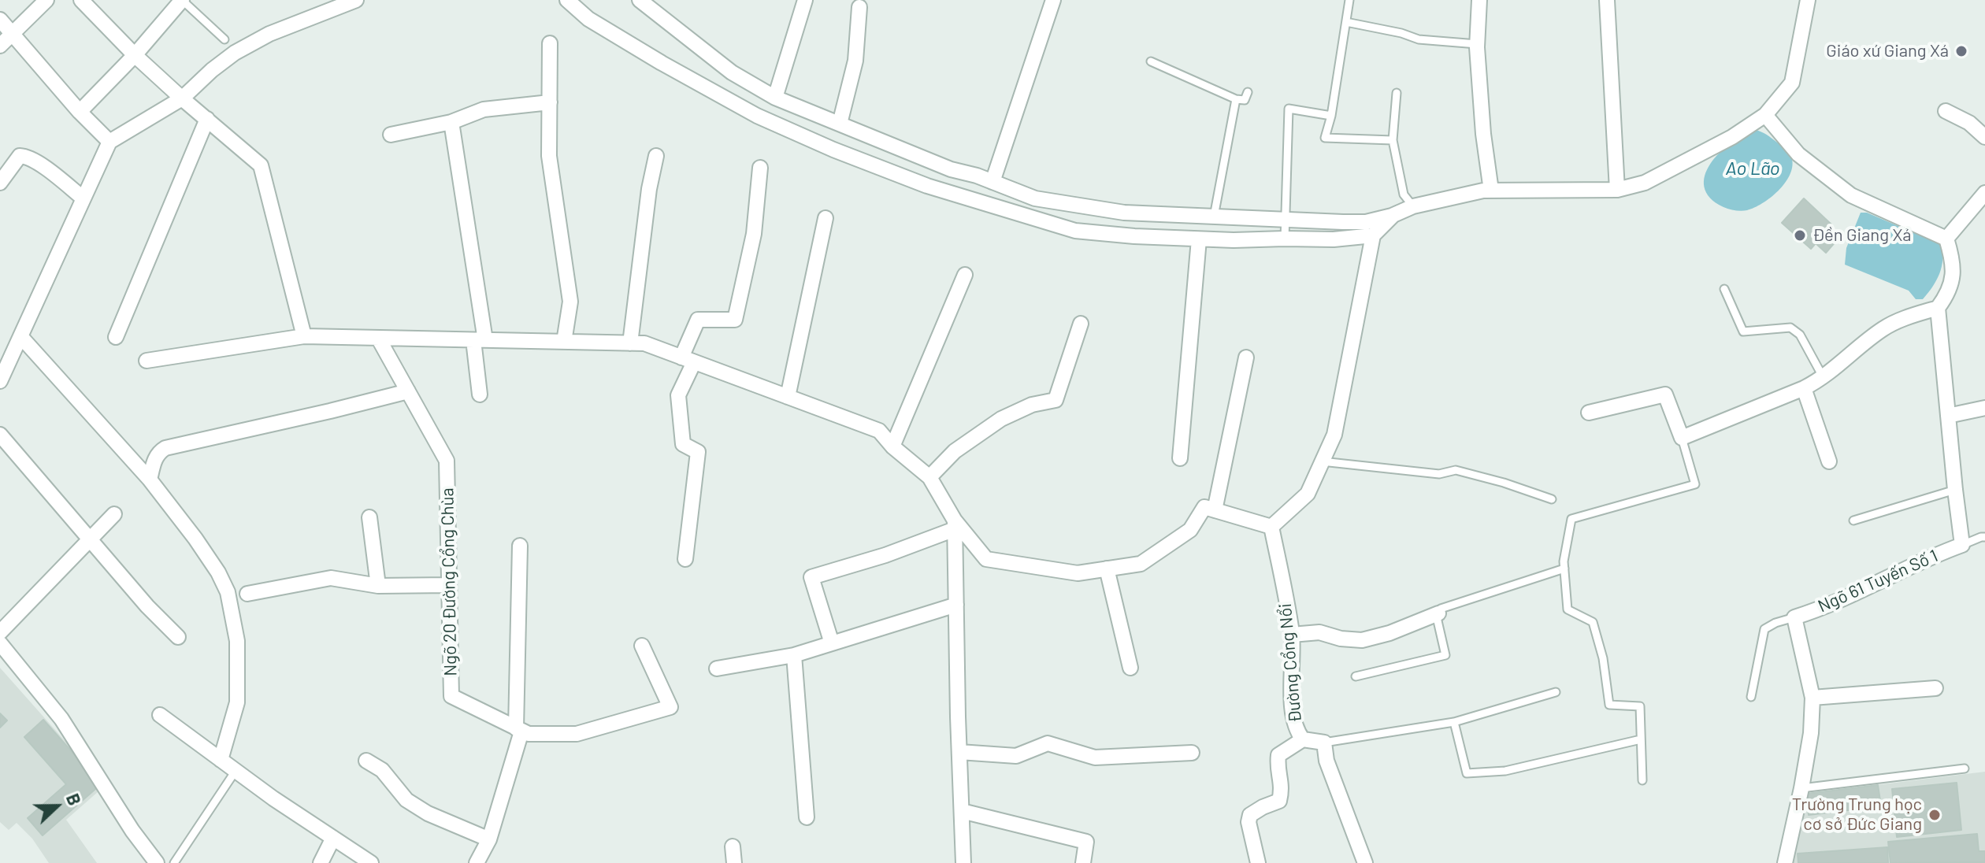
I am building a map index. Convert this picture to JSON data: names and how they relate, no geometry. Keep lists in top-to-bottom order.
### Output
{
  "streets": {
    "street": ["Ngõ 61 Tuyến Số 1", "Ngõ 20 Đường Cổng Chùa", "Đường Cổng Nổi"]
  },
  "water": ["Ao Lão"],
  "places": ["Giáo xứ Giang Xá", "Đền Giang Xá", "Trường Trung học cơ sở Đức Giang"],
  "north": "right"
}
